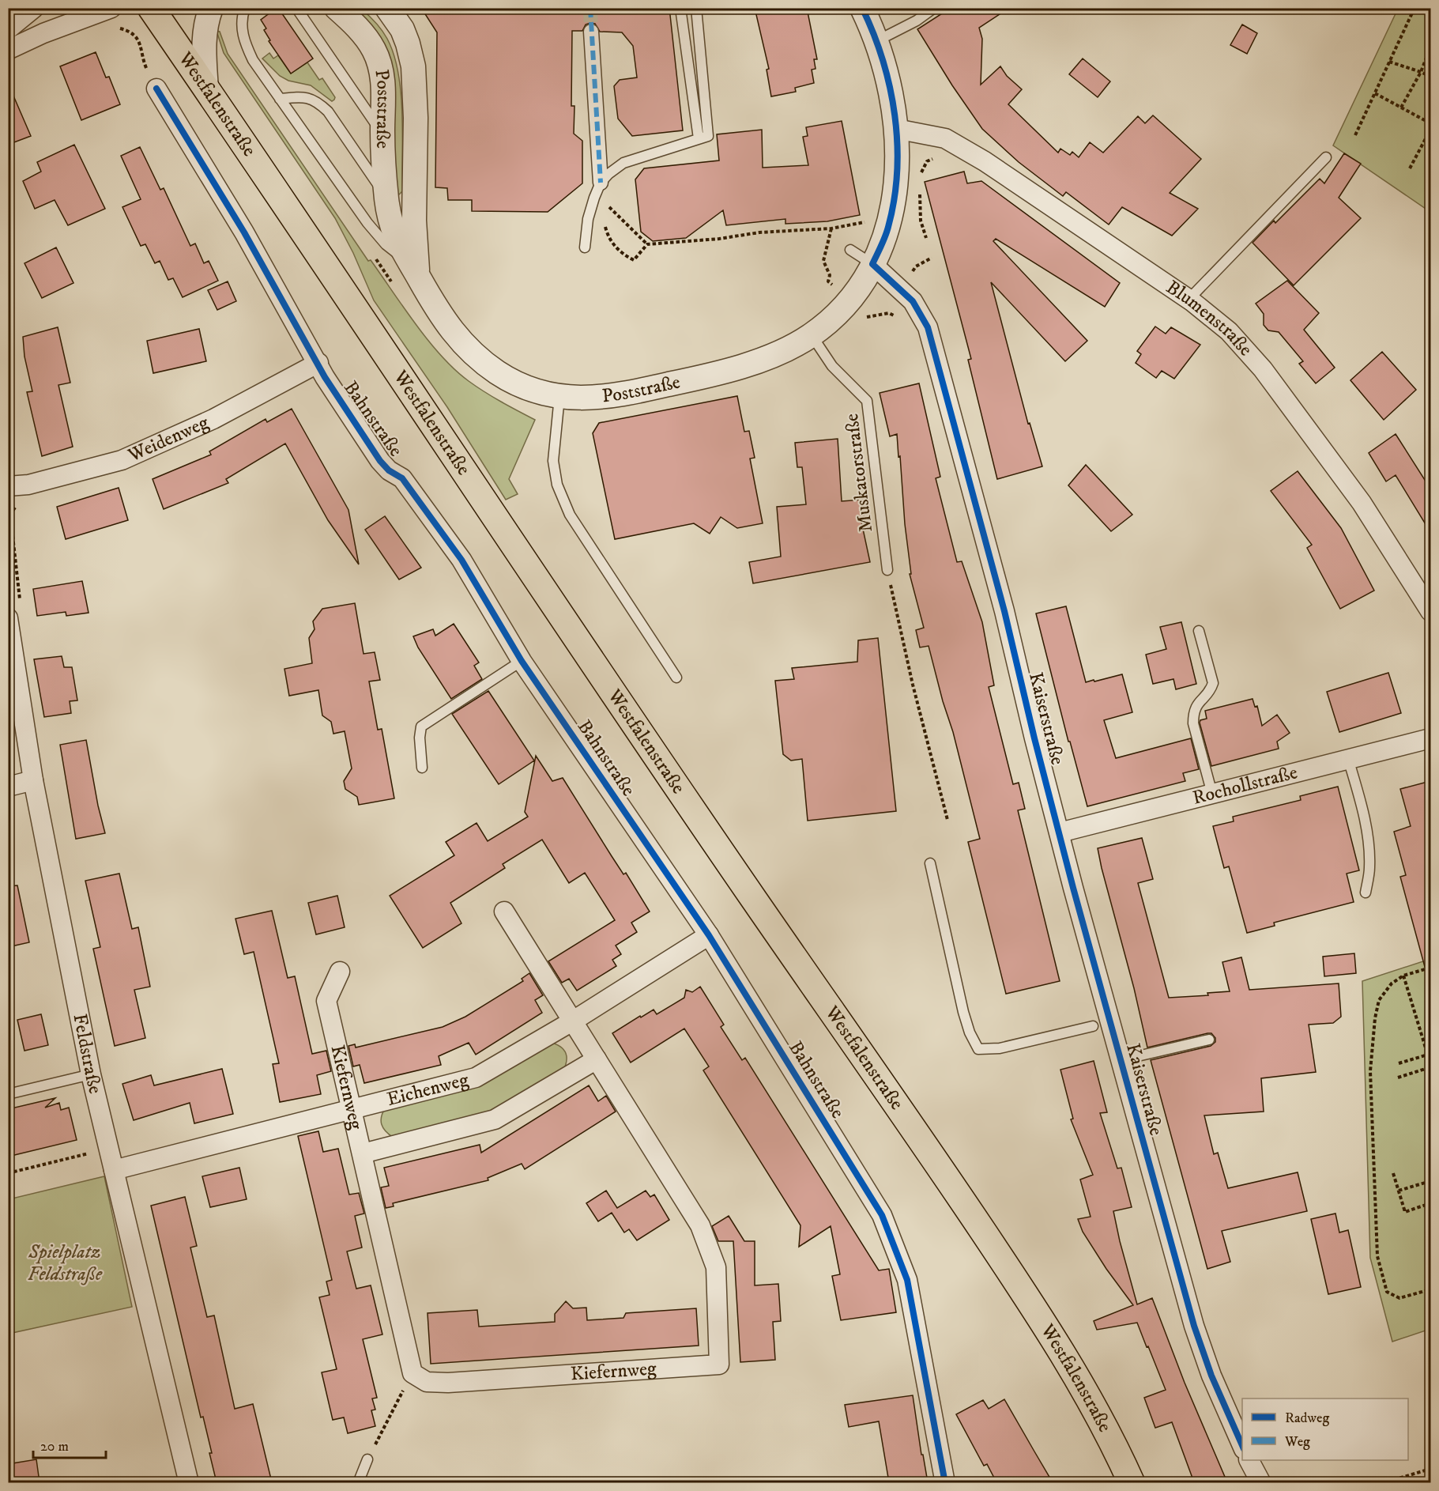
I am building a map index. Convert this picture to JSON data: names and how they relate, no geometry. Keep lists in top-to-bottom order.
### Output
{
  "streets": {
    "main road": ["Westfalenstraße"],
    "street": [
      "Poststraße",
      "Blumenstraße",
      "Bahnstraße",
      "Weidenweg",
      "Kaiserstraße",
      "Rochollstraße",
      "Feldstraße",
      "Kiefernweg",
      "Eichenweg"
    ],
    "lane": ["Muskatorstraße"]
  },
  "crossings": [
    ["Poststraße", "Muskatorstraße"],
    ["Poststraße", "Kaiserstraße"],
    ["Bahnstraße", "Weidenweg"],
    ["Bahnstraße", "Eichenweg"],
    ["Kaiserstraße", "Rochollstraße"],
    ["Feldstraße", "Eichenweg"],
    ["Kiefernweg", "Eichenweg"]
  ],
  "parks": ["Spielplatz Feldstraße"],
  "legend": ["Radweg", "Weg"],
  "scale_bar": "20 m"
}
